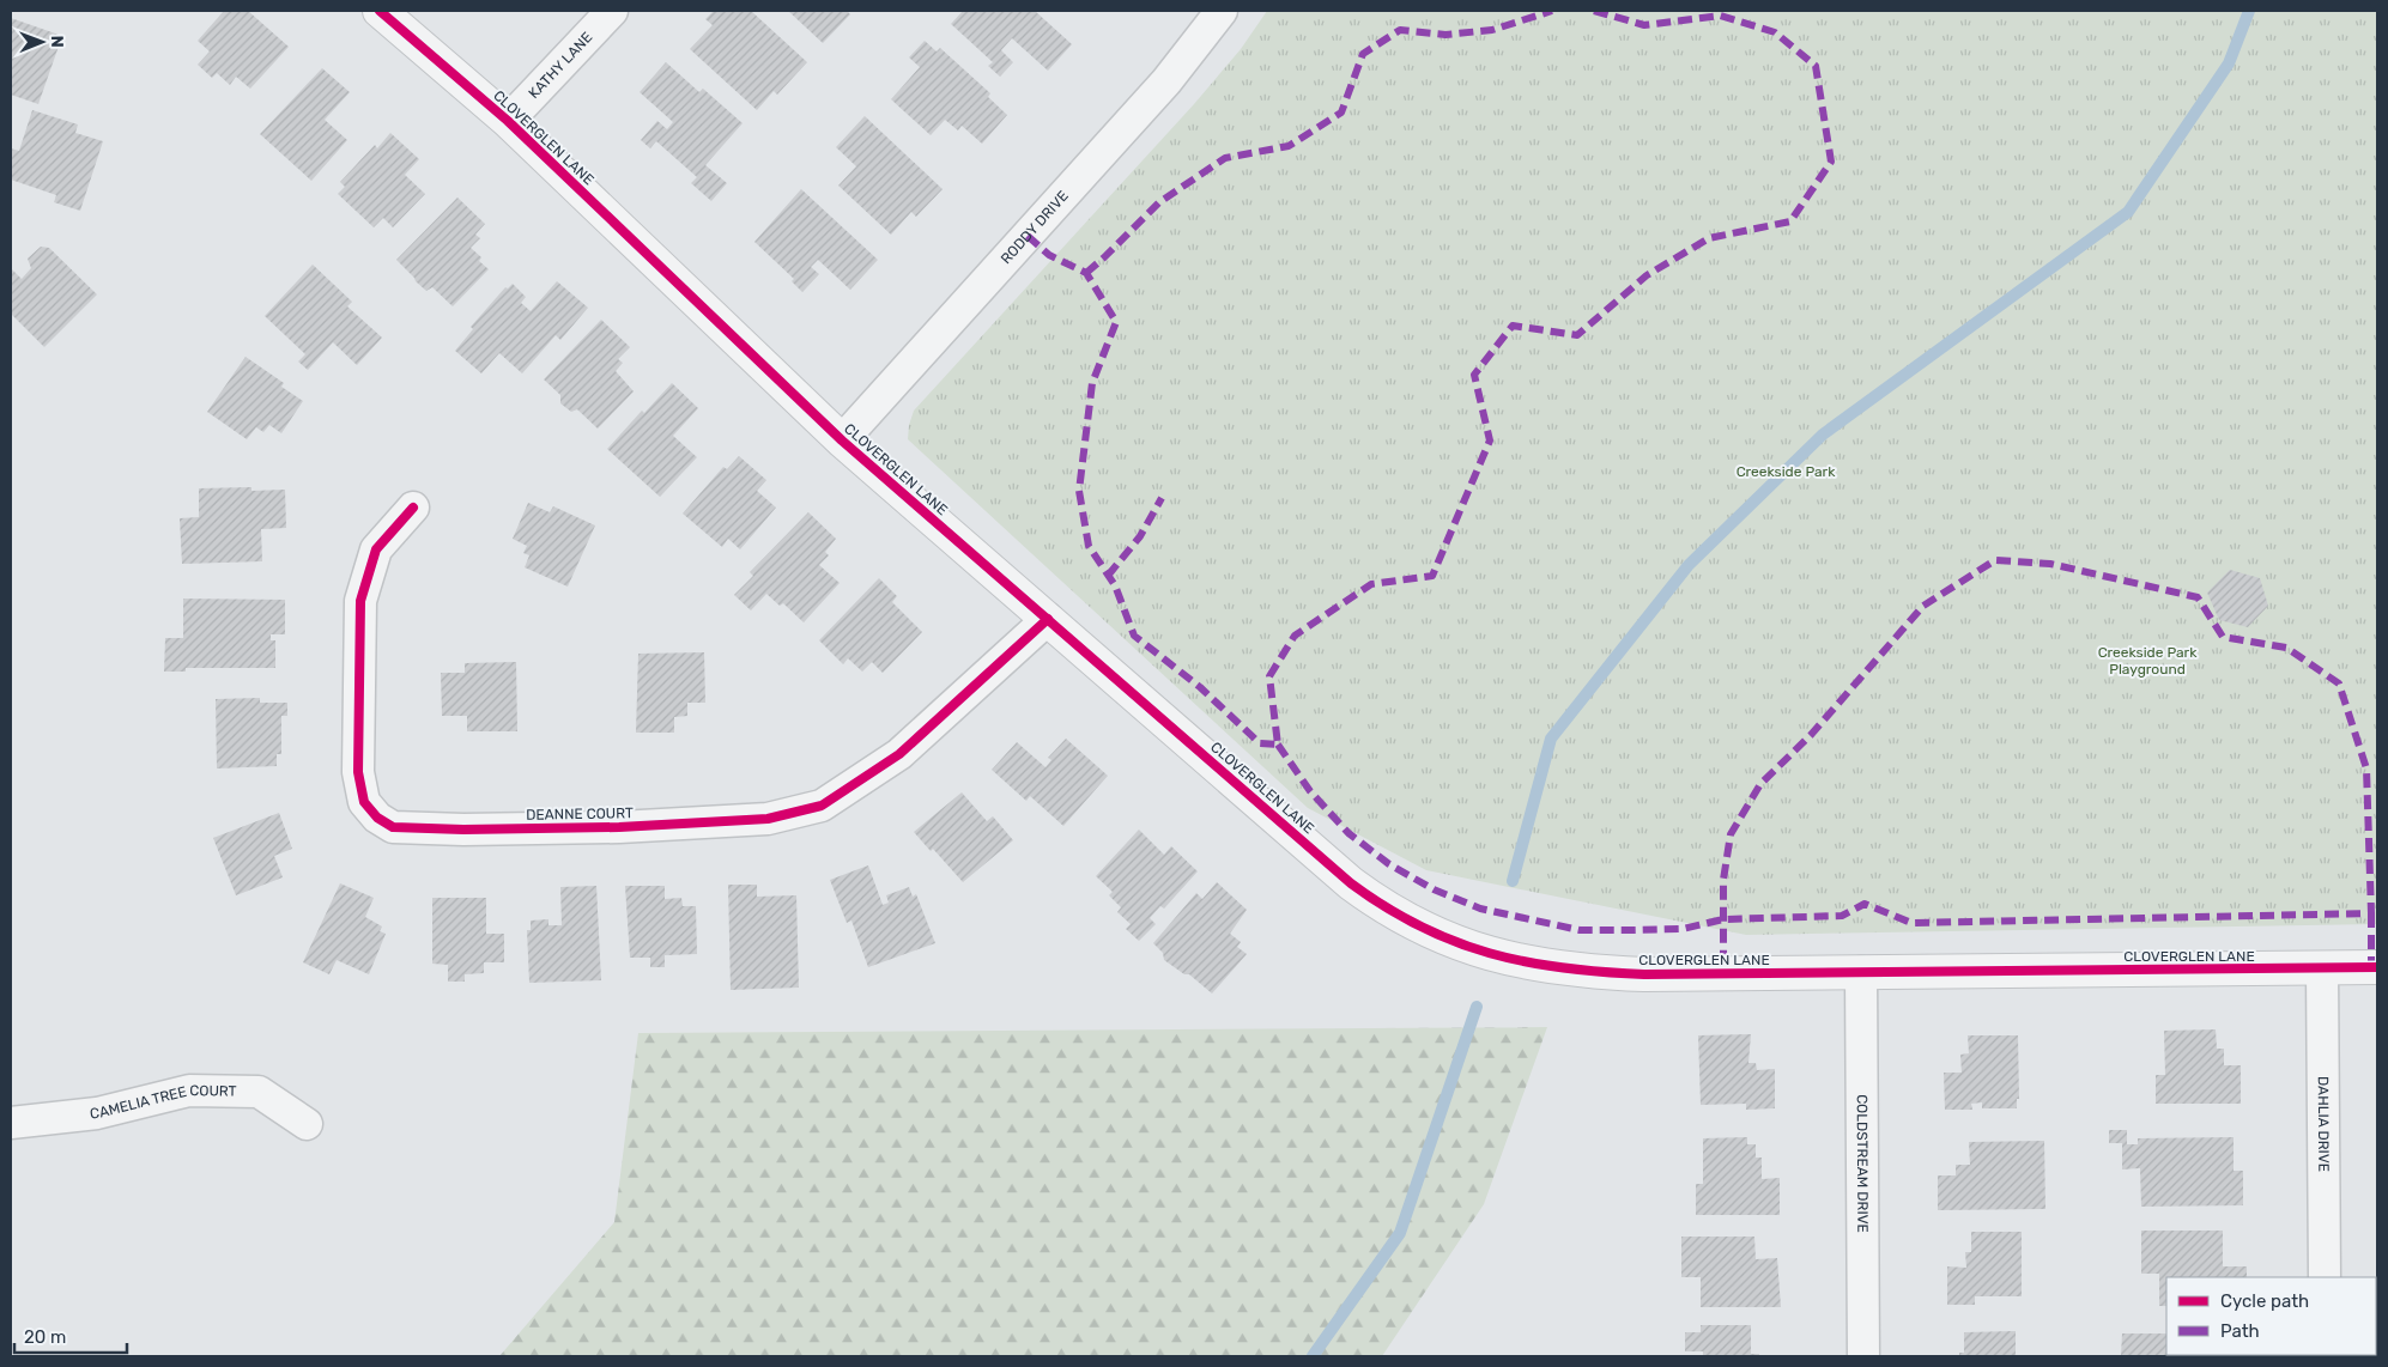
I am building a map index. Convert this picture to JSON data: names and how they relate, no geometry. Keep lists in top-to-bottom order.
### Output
{
  "streets": {
    "street": [
      "KATHY LANE",
      "CLOVERGLEN LANE",
      "RODDY DRIVE",
      "DEANNE COURT",
      "CAMELIA TREE COURT",
      "DAHLIA DRIVE",
      "COLDSTREAM DRIVE"
    ]
  },
  "crossings": [
    ["KATHY LANE", "CLOVERGLEN LANE"],
    ["CLOVERGLEN LANE", "RODDY DRIVE"],
    ["CLOVERGLEN LANE", "DEANNE COURT"],
    ["CLOVERGLEN LANE", "DAHLIA DRIVE"],
    ["CLOVERGLEN LANE", "COLDSTREAM DRIVE"]
  ],
  "parks": ["Creekside Park", "Creekside Park Playground"],
  "legend": ["Cycle path", "Path"],
  "scale_bar": "20 m",
  "north": "right"
}
